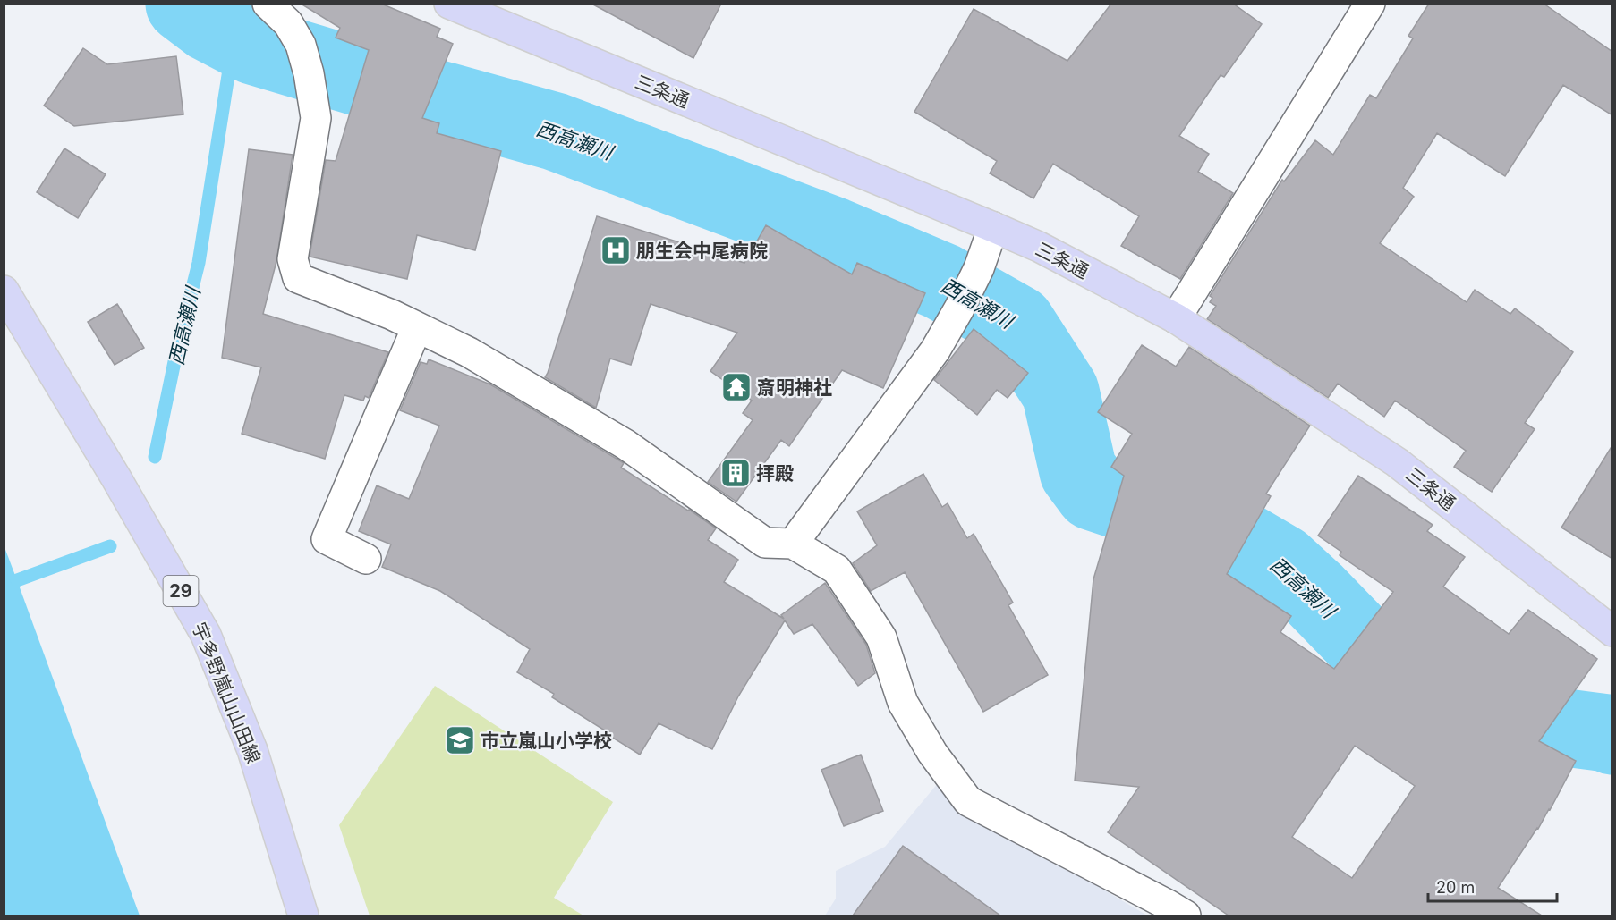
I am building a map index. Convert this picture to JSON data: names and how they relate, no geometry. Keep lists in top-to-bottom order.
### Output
{
  "streets": {
    "main road": ["三条通", "29", "宇多野嵐山山田線"]
  },
  "water": ["西高瀬川"],
  "places": {
    "hospital": ["朋生会中尾病院"],
    "temple": ["斎明神社"],
    "building": ["拝殿"],
    "school or university": ["市立嵐山小学校"]
  },
  "scale_bar": "20 m"
}
